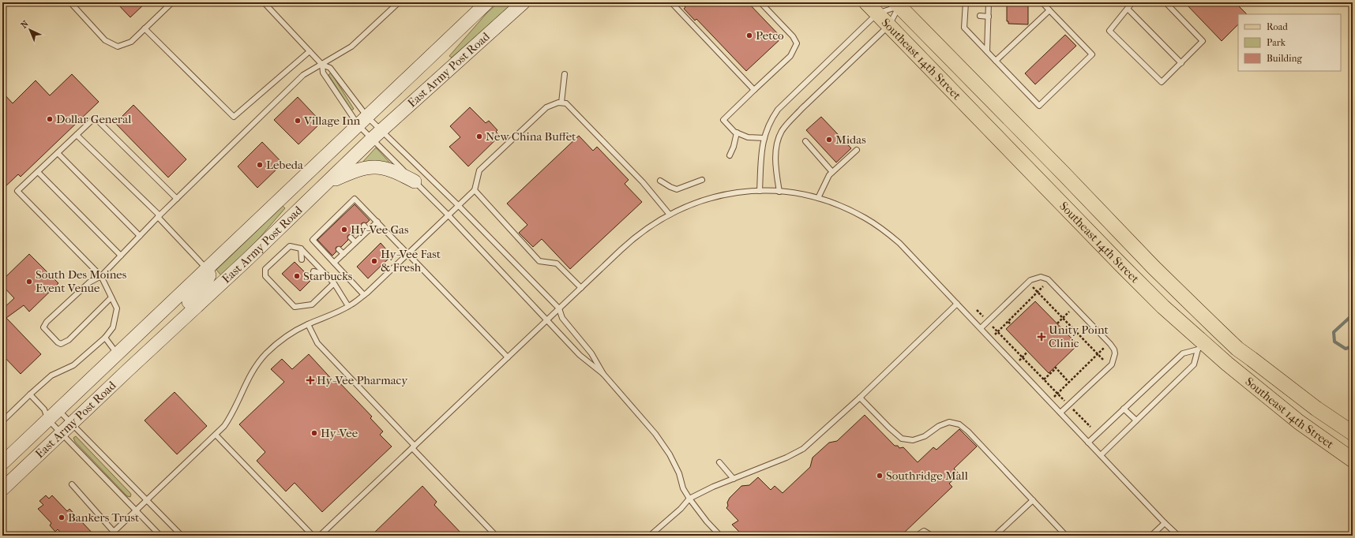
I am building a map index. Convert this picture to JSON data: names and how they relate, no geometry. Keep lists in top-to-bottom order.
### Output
{
  "streets": {
    "main road": ["Southeast 14th Street", "East Army Post Road"]
  },
  "places": {
    "other": [
      "Petco",
      "Dollar General",
      "Village Inn",
      "New China Buffet",
      "Midas",
      "Lebeda",
      "Hy-Vee Gas",
      "Hy-Vee Fast & Fresh",
      "Starbucks",
      "South Des Moines Event Venue",
      "Hy-Vee",
      "Southridge Mall",
      "Bankers Trust"
    ],
    "health": ["Unity Point Clinic", "Hy-Vee Pharmacy"]
  },
  "legend": ["Road", "Park", "Building"],
  "north": "top left"
}
